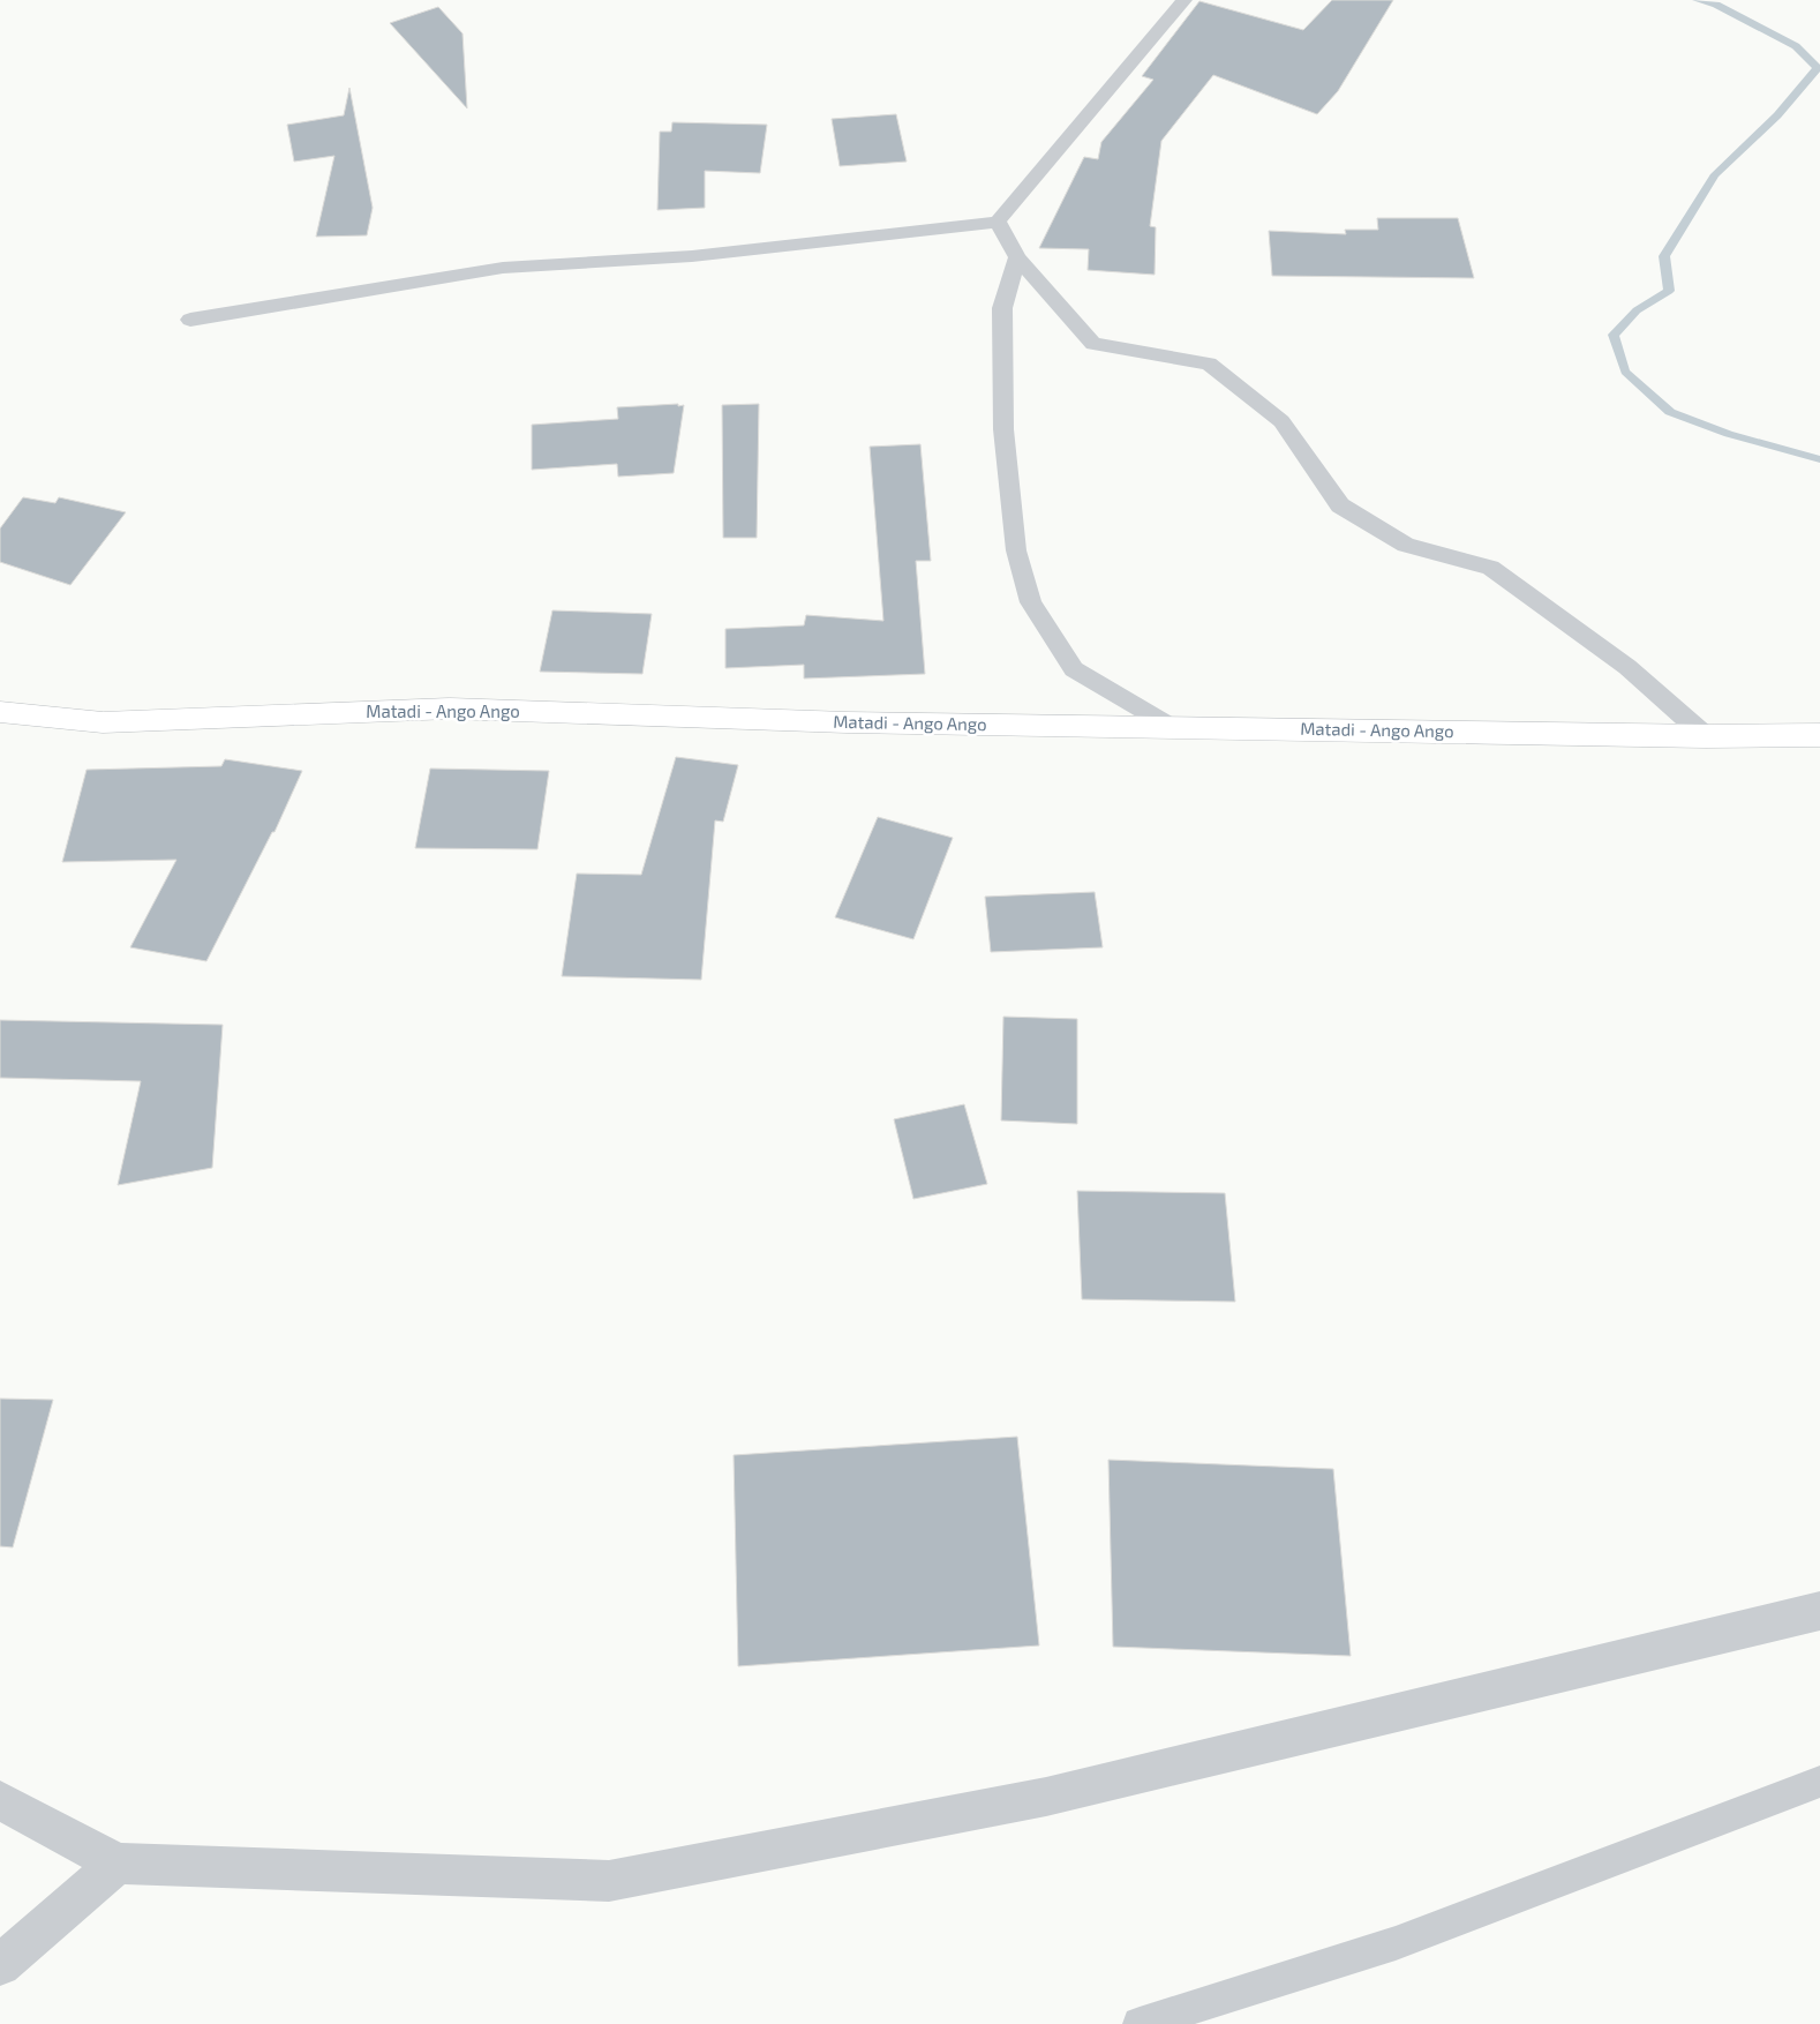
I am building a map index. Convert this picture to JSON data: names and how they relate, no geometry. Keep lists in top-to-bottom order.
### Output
{
  "streets": {
    "highway": ["Matadi - Ango Ango"]
  }
}
